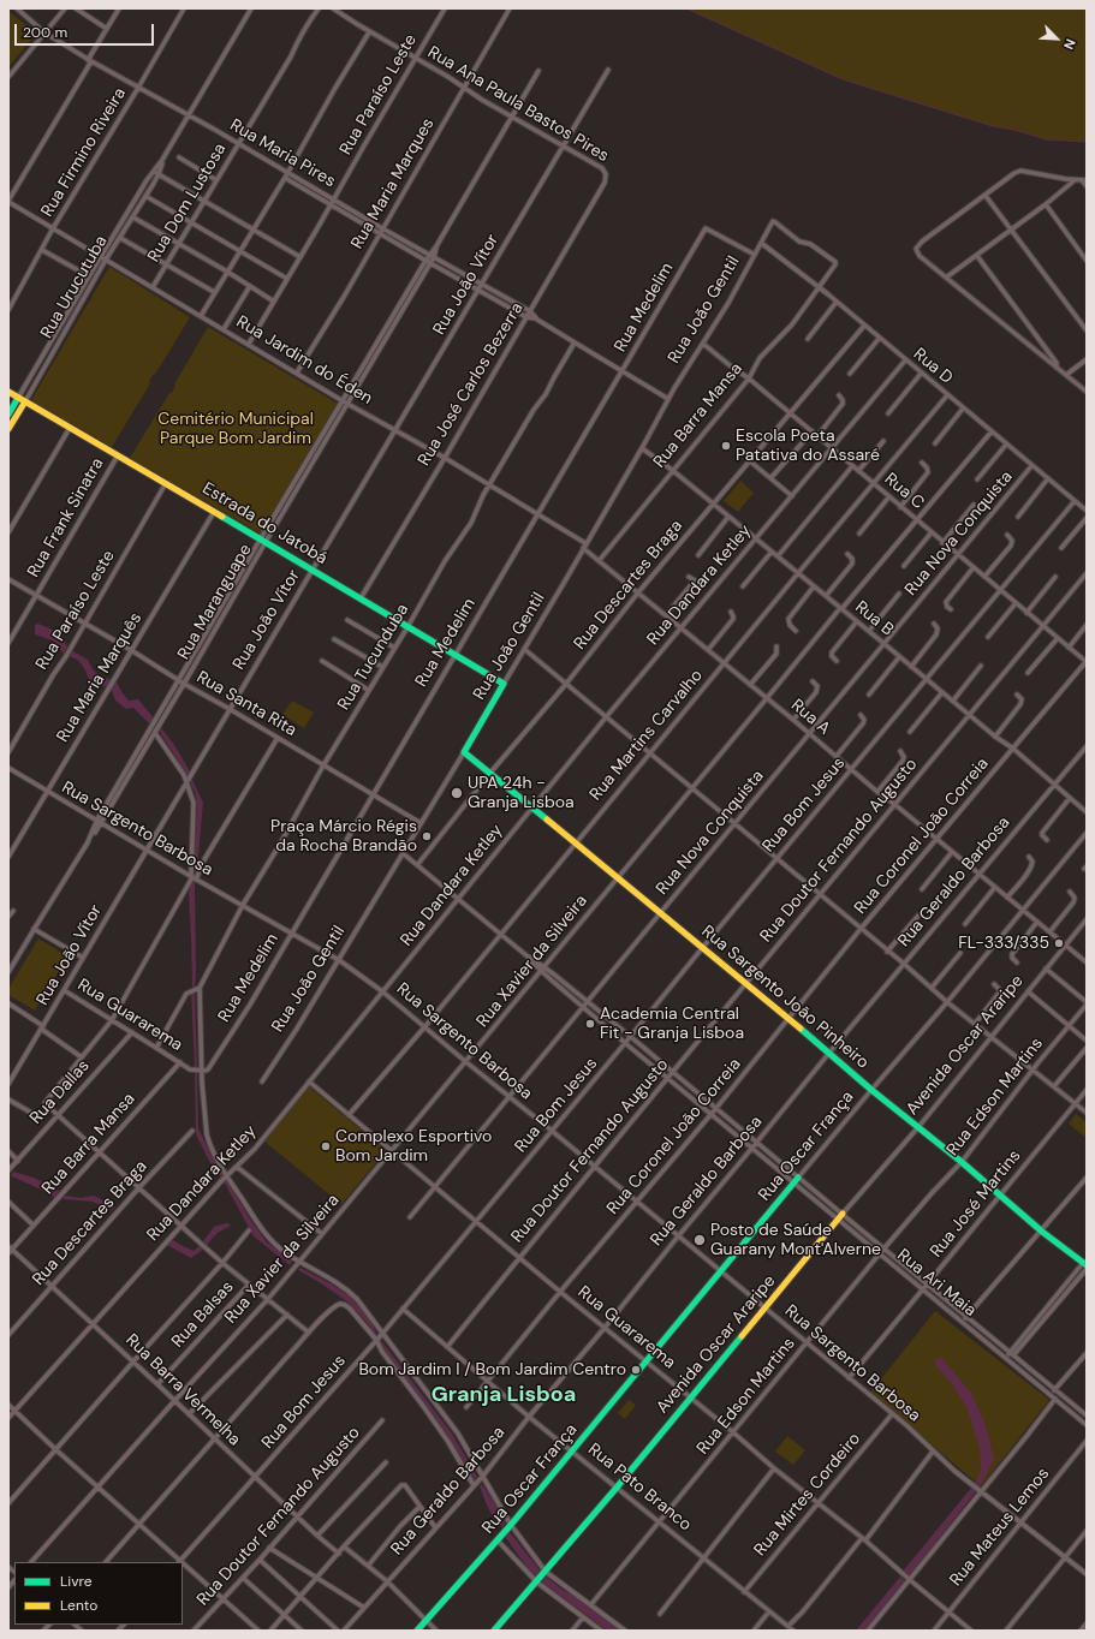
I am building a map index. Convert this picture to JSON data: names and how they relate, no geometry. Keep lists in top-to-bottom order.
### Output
{
  "streets": {
    "street": [
      "Rua Paraíso Leste",
      "Rua Ana Paula Bastos Pires",
      "Rua Firmino Riveira",
      "Rua Maria Pires",
      "Rua Maria Marques",
      "Rua Dom Lustosa",
      "Rua João Vítor",
      "Rua Urucutuba",
      "Rua Medelim",
      "Rua João Gentil",
      "Rua Jardim do Éden",
      "Rua D",
      "Rua José Carlos Bezerra",
      "Rua Barra Mansa",
      "Rua C",
      "Rua Frank Sinatra",
      "Estrada do Jatobá",
      "Rua Nova Conquista",
      "Rua Descartes Braga",
      "Rua Dandara Ketley",
      "Rua Maranguape",
      "Rua B",
      "Rua Tucunduba",
      "Rua Maria Marquês",
      "Rua Santa Rita",
      "Rua A",
      "Rua Martins Carvalho",
      "Rua Bom Jesus",
      "Rua Sargento Barbosa",
      "Rua Coronel João Correia",
      "Rua Doutor Fernando Augusto",
      "Rua Geraldo Barbosa",
      "Rua Xavier da Silveira",
      "Rua Sargento João Pinheiro",
      "Rua Guararema",
      "Avenida Oscar Araripe",
      "Rua Dallas",
      "Rua Edson Martins",
      "Rua Oscar França",
      "Rua José Martins",
      "Rua Ari Maia",
      "Rua Balsas",
      "Rua Barra Vermelha",
      "Rua Pato Branco",
      "Rua Mirtes Cordeiro",
      "Rua Mateus Lemos"
    ]
  },
  "crossings": [
    ["Rua Paraíso Leste", "Rua Ana Paula Bastos Pires"],
    ["Rua Paraíso Leste", "Rua Maria Pires"],
    ["Rua Paraíso Leste", "Rua Jardim do Éden"],
    ["Rua Paraíso Leste", "Estrada do Jatobá"],
    ["Rua Paraíso Leste", "Rua Santa Rita"],
    ["Rua Ana Paula Bastos Pires", "Rua Maria Marques"],
    ["Rua Ana Paula Bastos Pires", "Rua João Vítor"],
    ["Rua Ana Paula Bastos Pires", "Rua José Carlos Bezerra"],
    ["Rua Ana Paula Bastos Pires", "Rua Maranguape"],
    ["Rua Firmino Riveira", "Rua Maria Pires"],
    ["Rua Firmino Riveira", "Rua Jardim do Éden"],
    ["Rua Maria Pires", "Rua Maria Marques"],
    ["Rua Maria Pires", "Rua Dom Lustosa"],
    ["Rua Maria Pires", "Rua João Vítor"],
    ["Rua Maria Pires", "Rua Urucutuba"],
    ["Rua Maria Pires", "Rua Medelim"],
    ["Rua Maria Pires", "Rua João Gentil"],
    ["Rua Maria Pires", "Rua José Carlos Bezerra"],
    ["Rua Maria Pires", "Rua Maranguape"],
    ["Rua Maria Pires", "Rua Tucunduba"],
    ["Rua Maria Marques", "Rua Jardim do Éden"],
    ["Rua Dom Lustosa", "Rua Jardim do Éden"],
    ["Rua João Vítor", "Rua Jardim do Éden"],
    ["Rua João Vítor", "Estrada do Jatobá"],
    ["Rua João Vítor", "Rua Santa Rita"],
    ["Rua João Vítor", "Rua Sargento Barbosa"],
    ["Rua João Vítor", "Rua Guararema"],
    ["Rua Urucutuba", "Rua Jardim do Éden"],
    ["Rua Urucutuba", "Estrada do Jatobá"],
    ["Rua Medelim", "Rua João Gentil"],
    ["Rua Medelim", "Rua Jardim do Éden"],
    ["Rua Medelim", "Estrada do Jatobá"],
    ["Rua Medelim", "Rua Santa Rita"],
    ["Rua Medelim", "Rua Sargento Barbosa"],
    ["Rua João Gentil", "Rua Jardim do Éden"],
    ["Rua João Gentil", "Rua D"],
    ["Rua João Gentil", "Rua Barra Mansa"],
    ["Rua João Gentil", "Rua C"],
    ["Rua João Gentil", "Estrada do Jatobá"],
    ["Rua João Gentil", "Rua B"],
    ["Rua João Gentil", "Rua Santa Rita"],
    ["Rua João Gentil", "Rua A"],
    ["Rua João Gentil", "Rua Sargento Barbosa"],
    ["Rua João Gentil", "Rua Sargento João Pinheiro"],
    ["Rua João Gentil", "Rua Ari Maia"],
    ["Rua Jardim do Éden", "Rua José Carlos Bezerra"],
    ["Rua Jardim do Éden", "Rua Maranguape"],
    ["Rua Jardim do Éden", "Rua Tucunduba"],
    ["Rua Jardim do Éden", "Rua A"],
    ["Rua D", "Rua Barra Mansa"],
    ["Rua D", "Rua Nova Conquista"],
    ["Rua D", "Rua Descartes Braga"],
    ["Rua D", "Rua Dandara Ketley"],
    ["Rua D", "Rua Martins Carvalho"],
    ["Rua D", "Rua Bom Jesus"],
    ["Rua D", "Rua Xavier da Silveira"],
    ["Rua José Carlos Bezerra", "Estrada do Jatobá"],
    ["Rua Barra Mansa", "Rua C"],
    ["Rua Barra Mansa", "Rua B"],
    ["Rua Barra Mansa", "Rua A"],
    ["Rua Barra Mansa", "Rua Guararema"],
    ["Rua Barra Mansa", "Rua Barra Vermelha"],
    ["Rua C", "Rua Nova Conquista"],
    ["Rua C", "Rua Descartes Braga"],
    ["Rua C", "Rua Dandara Ketley"],
    ["Rua C", "Rua Martins Carvalho"],
    ["Rua C", "Rua Bom Jesus"],
    ["Rua C", "Rua Coronel João Correia"],
    ["Rua C", "Rua Doutor Fernando Augusto"],
    ["Rua C", "Rua Xavier da Silveira"],
    ["Rua Frank Sinatra", "Estrada do Jatobá"],
    ["Rua Frank Sinatra", "Rua Santa Rita"],
    ["Estrada do Jatobá", "Rua Maranguape"],
    ["Estrada do Jatobá", "Rua Tucunduba"],
    ["Estrada do Jatobá", "Rua Maria Marquês"],
    ["Rua Nova Conquista", "Rua B"],
    ["Rua Nova Conquista", "Rua A"],
    ["Rua Nova Conquista", "Rua Sargento Barbosa"],
    ["Rua Nova Conquista", "Rua Sargento João Pinheiro"],
    ["Rua Nova Conquista", "Rua Guararema"],
    ["Rua Nova Conquista", "Rua Ari Maia"],
    ["Rua Descartes Braga", "Rua B"],
    ["Rua Descartes Braga", "Rua A"],
    ["Rua Descartes Braga", "Rua Sargento João Pinheiro"],
    ["Rua Descartes Braga", "Rua Ari Maia"],
    ["Rua Descartes Braga", "Rua Barra Vermelha"],
    ["Rua Dandara Ketley", "Rua B"],
    ["Rua Dandara Ketley", "Rua A"],
    ["Rua Dandara Ketley", "Rua Sargento Barbosa"],
    ["Rua Dandara Ketley", "Rua Sargento João Pinheiro"],
    ["Rua Dandara Ketley", "Rua Guararema"],
    ["Rua Dandara Ketley", "Rua Ari Maia"],
    ["Rua Dandara Ketley", "Rua Barra Vermelha"],
    ["Rua Maranguape", "Rua Santa Rita"],
    ["Rua Maranguape", "Rua Sargento Barbosa"],
    ["Rua Maranguape", "Rua Guararema"],
    ["Rua B", "Rua Martins Carvalho"],
    ["Rua B", "Rua Bom Jesus"],
    ["Rua B", "Rua Coronel João Correia"],
    ["Rua B", "Rua Doutor Fernando Augusto"],
    ["Rua B", "Rua Geraldo Barbosa"],
    ["Rua B", "Rua Xavier da Silveira"],
    ["Rua Tucunduba", "Rua Santa Rita"],
    ["Rua Tucunduba", "Rua Sargento Barbosa"],
    ["Rua Maria Marquês", "Rua Santa Rita"],
    ["Rua Maria Marquês", "Rua Sargento Barbosa"],
    ["Rua A", "Rua Martins Carvalho"],
    ["Rua A", "Rua Bom Jesus"],
    ["Rua A", "Rua Coronel João Correia"],
    ["Rua A", "Rua Doutor Fernando Augusto"],
    ["Rua A", "Rua Geraldo Barbosa"],
    ["Rua A", "Rua Xavier da Silveira"],
    ["Rua A", "Avenida Oscar Araripe"],
    ["Rua A", "Rua Oscar França"],
    ["Rua Martins Carvalho", "Rua Sargento Barbosa"],
    ["Rua Martins Carvalho", "Rua Sargento João Pinheiro"],
    ["Rua Martins Carvalho", "Rua Guararema"],
    ["Rua Martins Carvalho", "Rua Ari Maia"],
    ["Rua Bom Jesus", "Rua Sargento Barbosa"],
    ["Rua Bom Jesus", "Rua Sargento João Pinheiro"],
    ["Rua Bom Jesus", "Rua Guararema"],
    ["Rua Bom Jesus", "Rua Ari Maia"],
    ["Rua Bom Jesus", "Rua Barra Vermelha"],
    ["Rua Bom Jesus", "Rua Pato Branco"],
    ["Rua Sargento Barbosa", "Rua Coronel João Correia"],
    ["Rua Sargento Barbosa", "Rua Doutor Fernando Augusto"],
    ["Rua Sargento Barbosa", "Rua Geraldo Barbosa"],
    ["Rua Sargento Barbosa", "Rua Xavier da Silveira"],
    ["Rua Sargento Barbosa", "Avenida Oscar Araripe"],
    ["Rua Sargento Barbosa", "Rua Edson Martins"],
    ["Rua Sargento Barbosa", "Rua Oscar França"],
    ["Rua Sargento Barbosa", "Rua José Martins"],
    ["Rua Sargento Barbosa", "Rua Mirtes Cordeiro"],
    ["Rua Sargento Barbosa", "Rua Mateus Lemos"],
    ["Rua Coronel João Correia", "Rua Sargento João Pinheiro"],
    ["Rua Coronel João Correia", "Rua Guararema"],
    ["Rua Coronel João Correia", "Rua Ari Maia"],
    ["Rua Coronel João Correia", "Rua Pato Branco"],
    ["Rua Doutor Fernando Augusto", "Rua Sargento João Pinheiro"],
    ["Rua Doutor Fernando Augusto", "Rua Guararema"],
    ["Rua Doutor Fernando Augusto", "Rua Ari Maia"],
    ["Rua Doutor Fernando Augusto", "Rua Barra Vermelha"],
    ["Rua Doutor Fernando Augusto", "Rua Pato Branco"],
    ["Rua Geraldo Barbosa", "Rua Sargento João Pinheiro"],
    ["Rua Geraldo Barbosa", "Rua Guararema"],
    ["Rua Geraldo Barbosa", "Rua Ari Maia"],
    ["Rua Geraldo Barbosa", "Rua Pato Branco"],
    ["Rua Xavier da Silveira", "Rua Sargento João Pinheiro"],
    ["Rua Xavier da Silveira", "Rua Guararema"],
    ["Rua Xavier da Silveira", "Rua Ari Maia"],
    ["Rua Xavier da Silveira", "Rua Barra Vermelha"],
    ["Rua Sargento João Pinheiro", "Avenida Oscar Araripe"],
    ["Rua Sargento João Pinheiro", "Rua Edson Martins"],
    ["Rua Sargento João Pinheiro", "Rua Oscar França"],
    ["Rua Sargento João Pinheiro", "Rua José Martins"],
    ["Rua Guararema", "Avenida Oscar Araripe"],
    ["Rua Guararema", "Rua Dallas"],
    ["Rua Guararema", "Rua Edson Martins"],
    ["Rua Guararema", "Rua Oscar França"],
    ["Rua Guararema", "Rua Mirtes Cordeiro"],
    ["Rua Guararema", "Rua Mateus Lemos"],
    ["Avenida Oscar Araripe", "Rua Ari Maia"],
    ["Avenida Oscar Araripe", "Rua Pato Branco"],
    ["Rua Edson Martins", "Rua Ari Maia"],
    ["Rua Edson Martins", "Rua Pato Branco"],
    ["Rua Oscar França", "Rua Ari Maia"],
    ["Rua Oscar França", "Rua Pato Branco"],
    ["Rua José Martins", "Rua Ari Maia"],
    ["Rua Balsas", "Rua Barra Vermelha"],
    ["Rua Pato Branco", "Rua Mirtes Cordeiro"]
  ],
  "districts": ["Granja Lisboa"],
  "parks": ["Cemitério Municipal Parque Bom Jardim"],
  "places": [
    "Escola Poeta Patativa do Assaré",
    "UPA 24h - Granja Lisboa",
    "Praça Márcio Régis da Rocha Brandão",
    "FL-333/335",
    "Academia Central Fit - Granja Lisboa",
    "Complexo Esportivo Bom Jardim",
    "Posto de Saúde Guarany Mont'Alverne",
    "Bom Jardim I / Bom Jardim Centro"
  ],
  "legend": ["Livre", "Lento"],
  "scale_bar": "200 m",
  "north": "bottom right"
}
